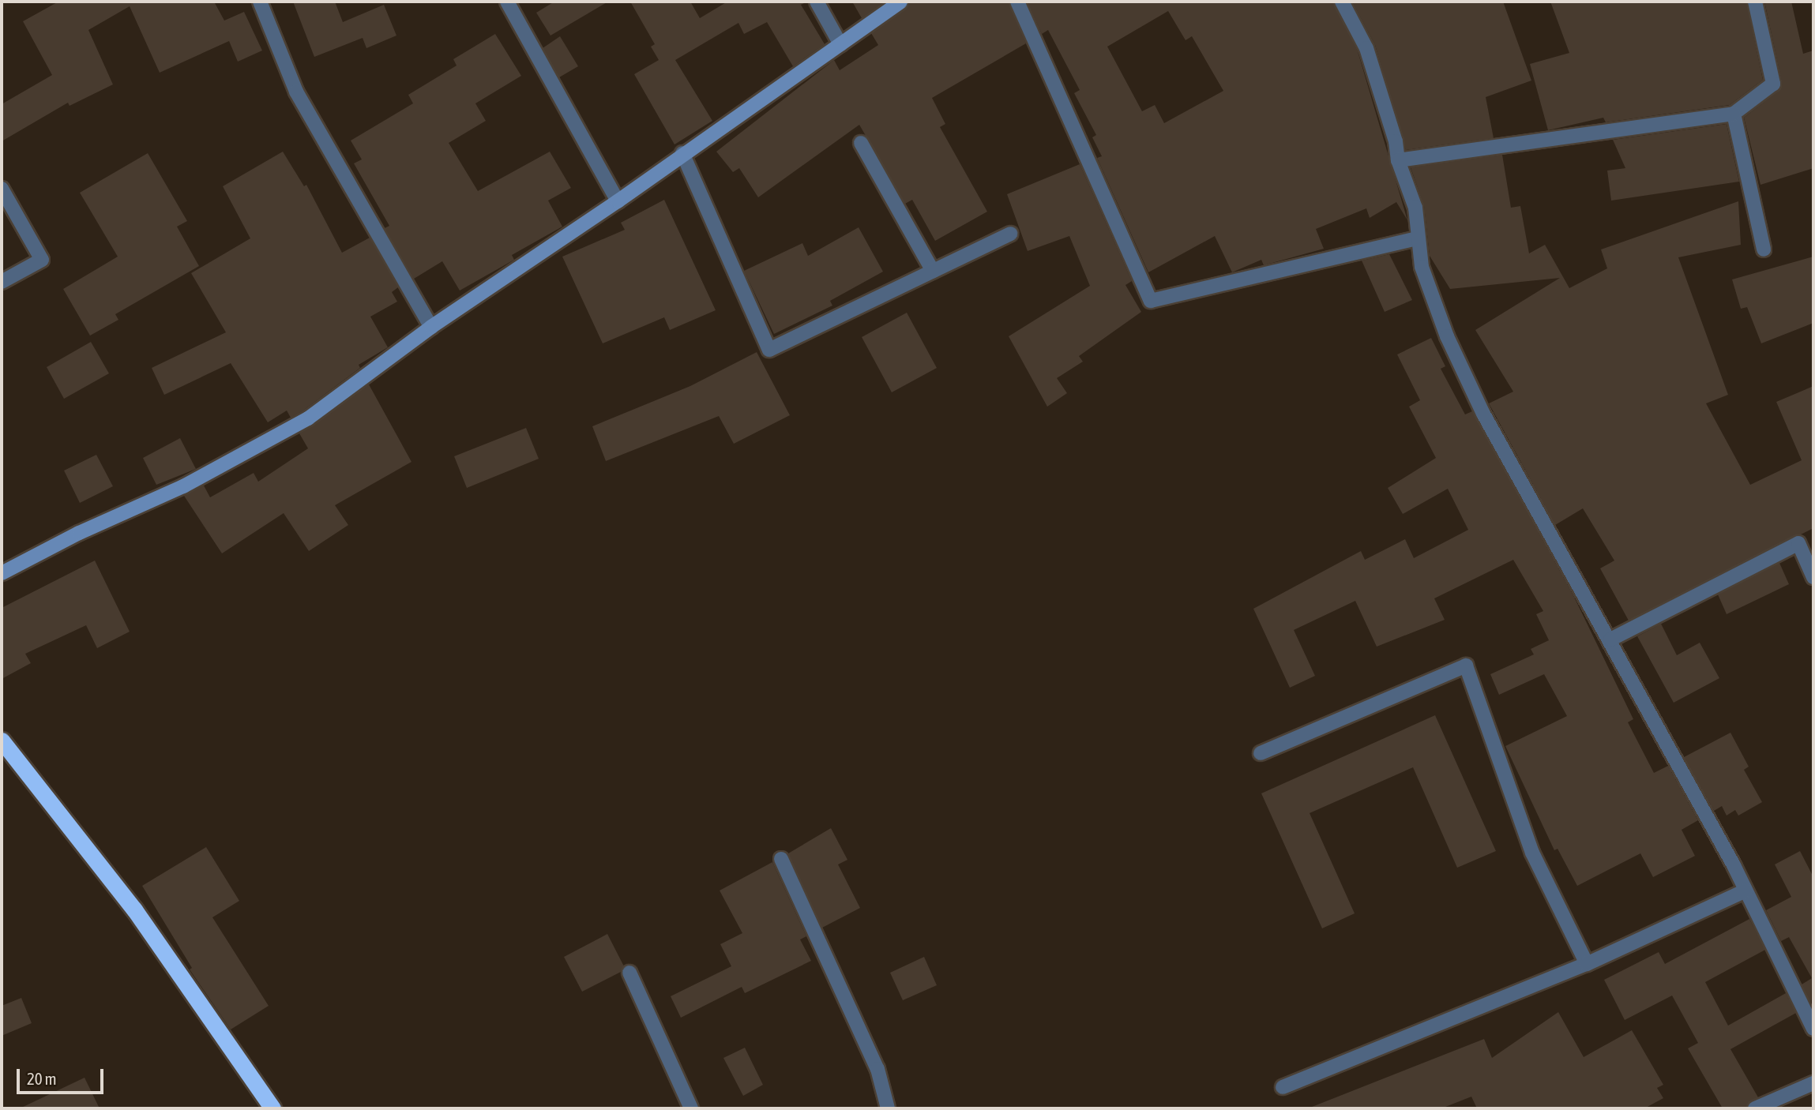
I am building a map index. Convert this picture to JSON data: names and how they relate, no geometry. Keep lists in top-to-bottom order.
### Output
{
  "scale_bar": "20 m"
}
